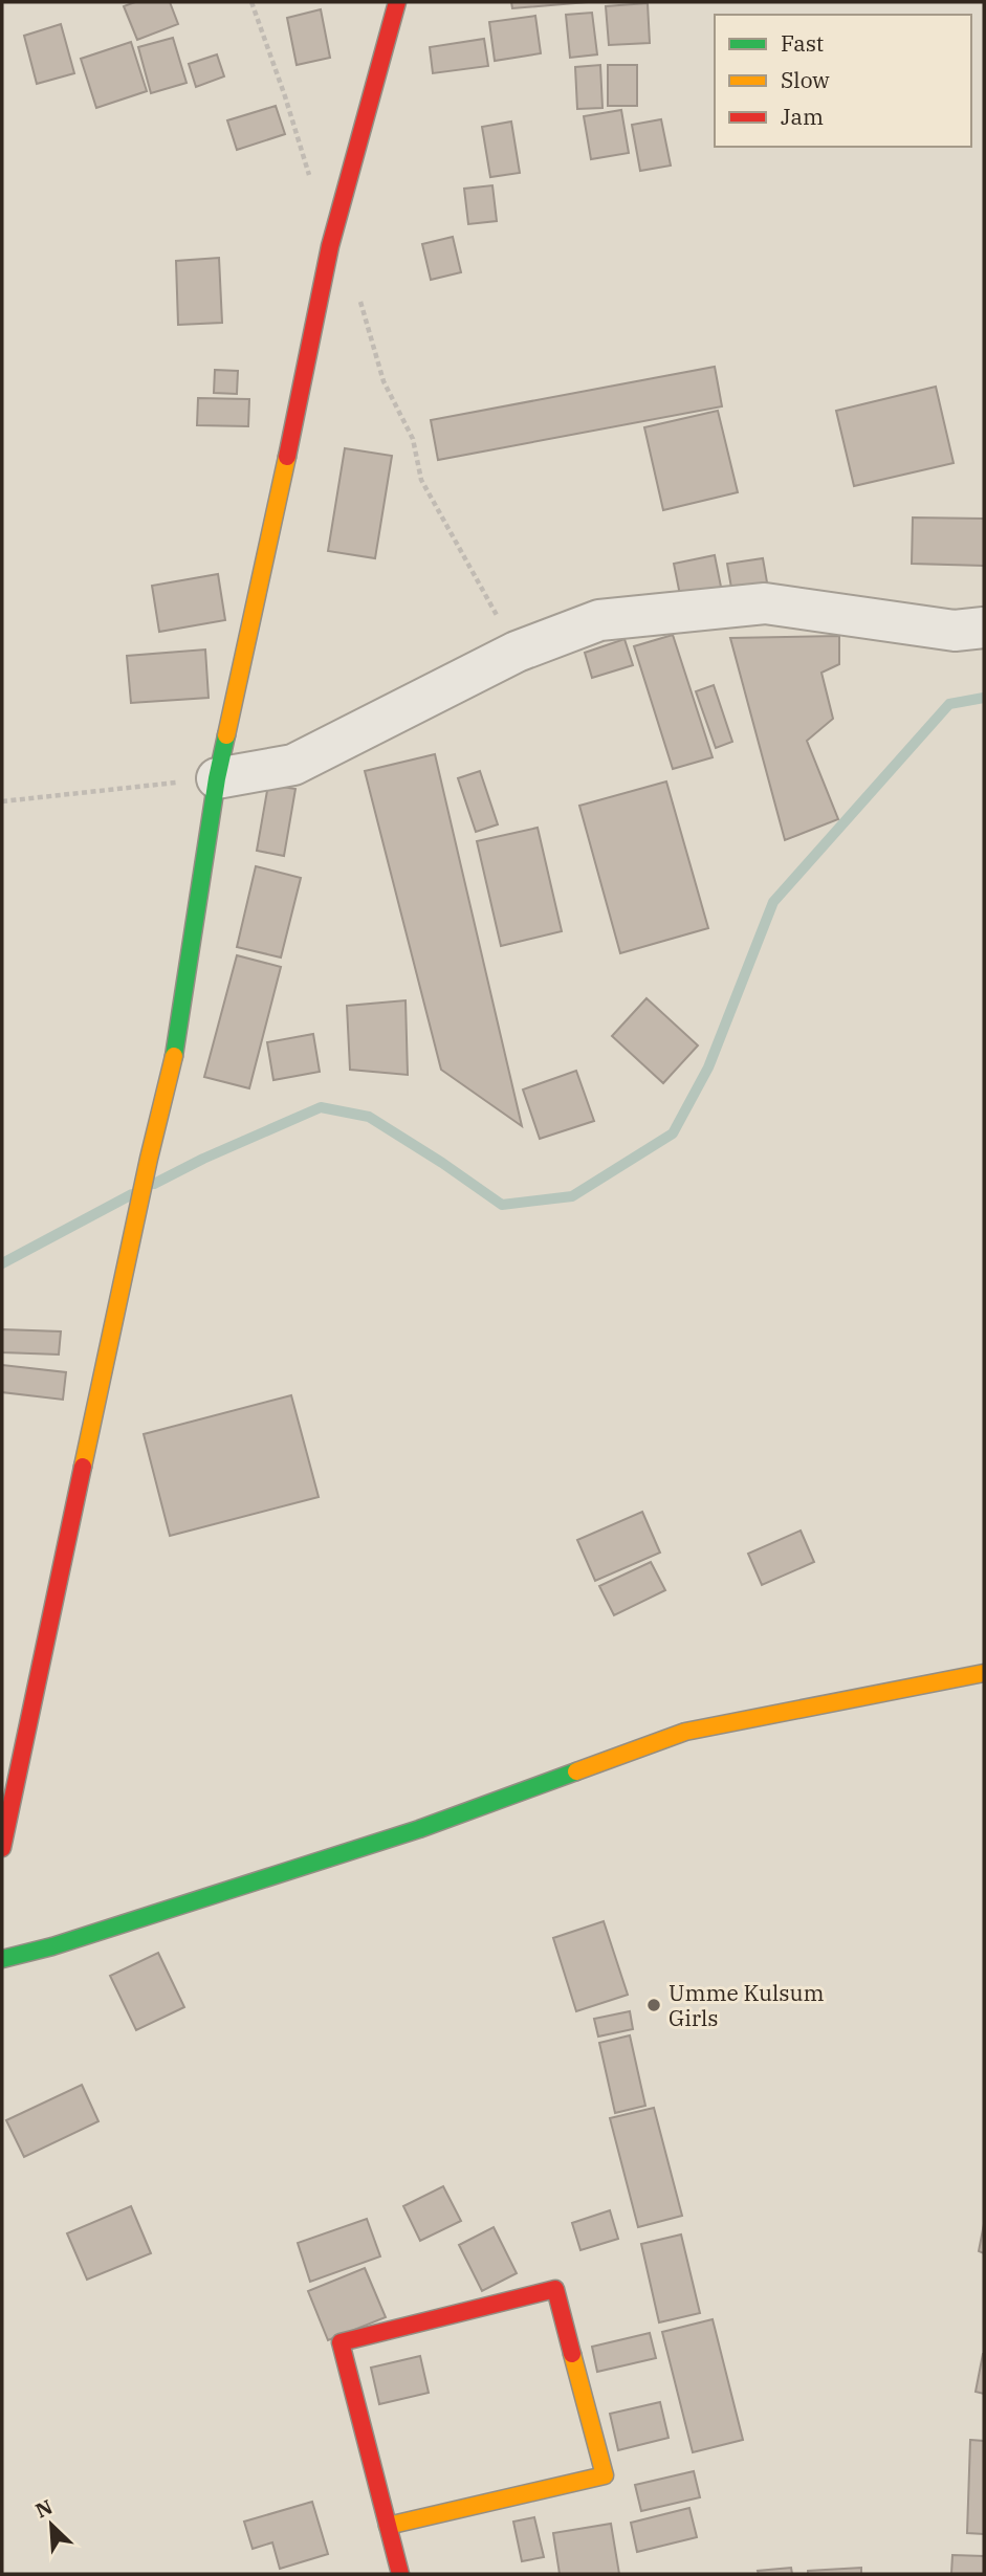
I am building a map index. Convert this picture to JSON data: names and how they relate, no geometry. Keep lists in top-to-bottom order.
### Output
{
  "places": ["Umme Kulsum Girls"],
  "legend": ["Fast", "Slow", "Jam"],
  "north": "top left"
}
